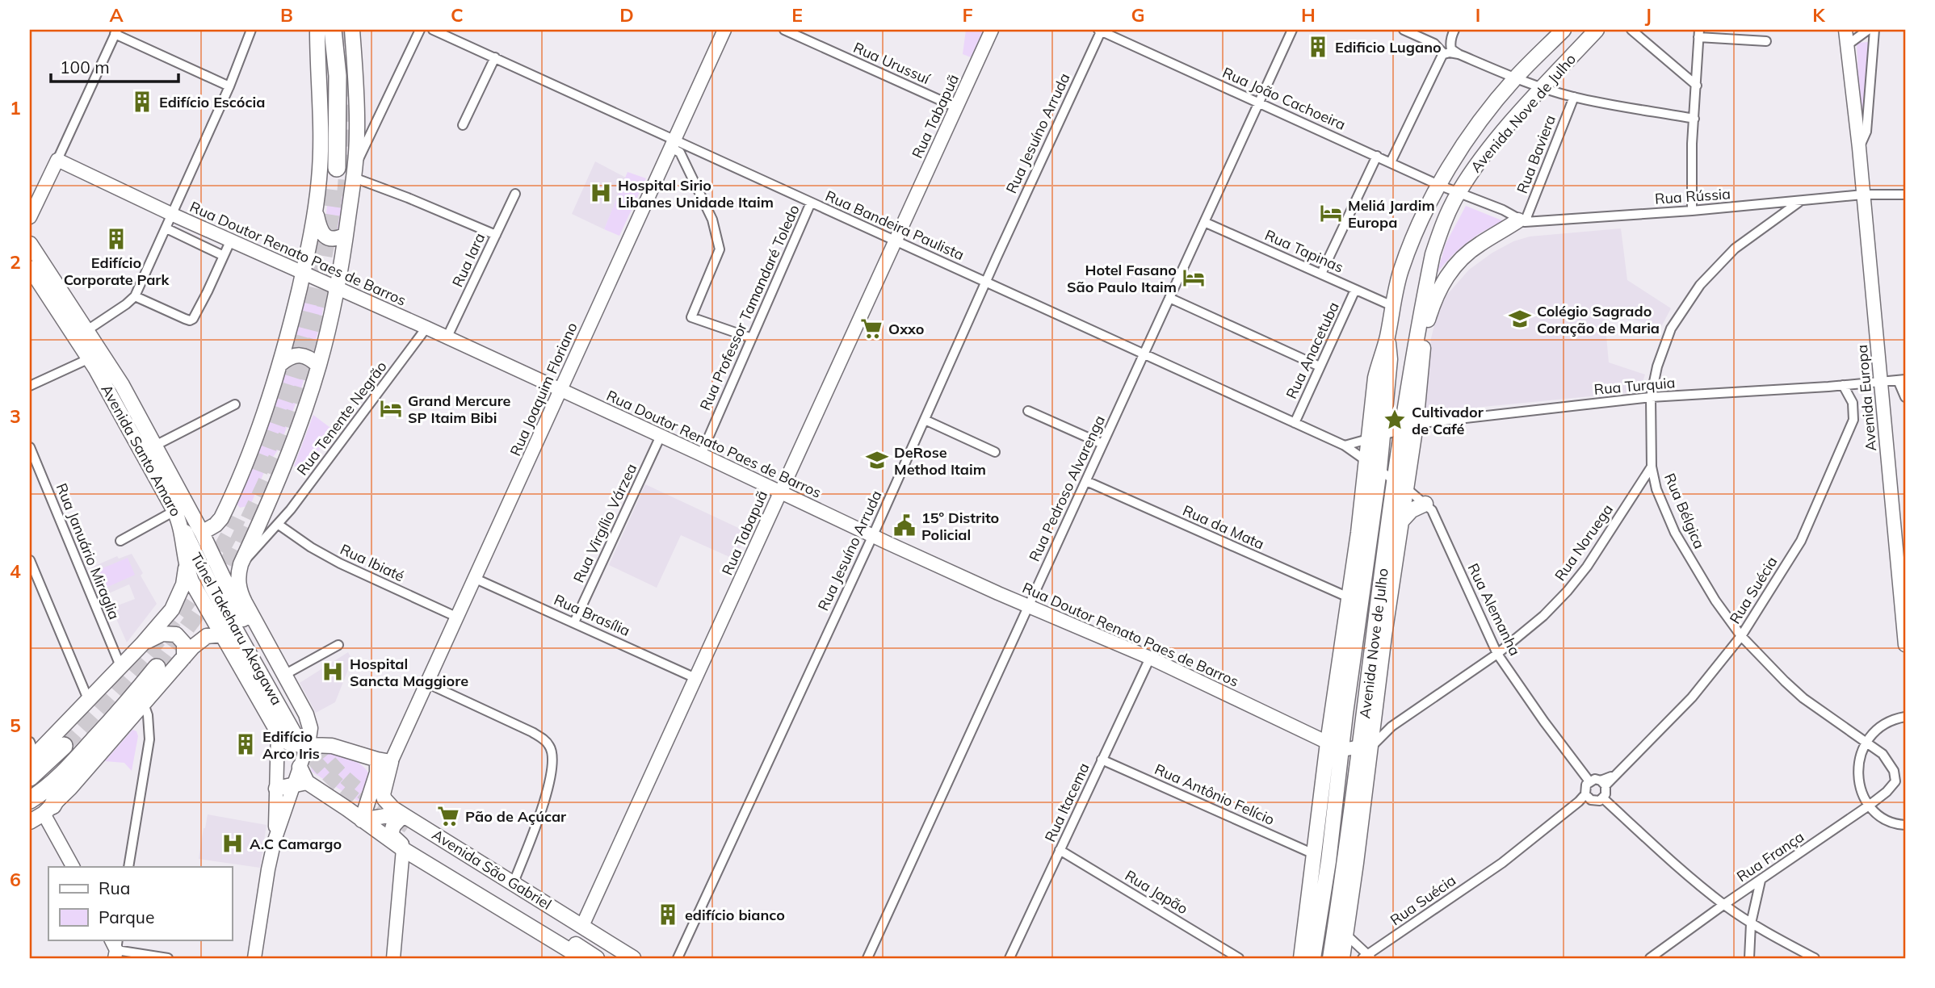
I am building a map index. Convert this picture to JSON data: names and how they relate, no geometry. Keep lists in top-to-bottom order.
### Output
{
  "streets": {
    "main road": [
      "Avenida Nove de Julho",
      "Avenida Santo Amaro",
      "Túnel Takeharu Akagawa",
      "Avenida São Gabriel"
    ],
    "street": [
      "Rua Urussuí",
      "Rua João Cachoeira",
      "Rua Tabapuã",
      "Rua Jesuíno Arruda",
      "Rua Baviera",
      "Rua Rússia",
      "Rua Bandeira Paulista",
      "Rua Tapinas",
      "Rua Doutor Renato Paes de Barros",
      "Rua Iara",
      "Rua Professor Tamandaré Toledo",
      "Rua Anacetuba",
      "Rua Turquia",
      "Rua Joaquim Floriano",
      "Avenida Europa",
      "Rua Tenente Negrão",
      "Rua Pedroso Alvarenga",
      "Rua Bélgica",
      "Rua Virgílio Várzea",
      "Rua da Mata",
      "Rua Noruega",
      "Rua Januário Miraglia",
      "Rua Ibiaté",
      "Rua Suécia",
      "Rua Alemanha",
      "Rua Brasília",
      "Rua Antônio Felício",
      "Rua Itacema",
      "Rua França",
      "Rua Japão"
    ]
  },
  "crossings": [
    ["Rua Urussuí", "Rua Tabapuã"],
    ["Rua João Cachoeira", "Avenida Nove de Julho"],
    ["Rua João Cachoeira", "Rua Jesuíno Arruda"],
    ["Rua João Cachoeira", "Rua Baviera"],
    ["Rua João Cachoeira", "Rua Rússia"],
    ["Rua João Cachoeira", "Rua Pedroso Alvarenga"],
    ["Avenida Nove de Julho", "Rua Bandeira Paulista"],
    ["Avenida Nove de Julho", "Rua Tapinas"],
    ["Avenida Nove de Julho", "Rua Doutor Renato Paes de Barros"],
    ["Avenida Nove de Julho", "Rua Turquia"],
    ["Avenida Nove de Julho", "Rua da Mata"],
    ["Avenida Nove de Julho", "Rua Noruega"],
    ["Avenida Nove de Julho", "Rua Alemanha"],
    ["Avenida Nove de Julho", "Rua Antônio Felício"],
    ["Rua Tabapuã", "Rua Bandeira Paulista"],
    ["Rua Tabapuã", "Rua Doutor Renato Paes de Barros"],
    ["Rua Tabapuã", "Rua Brasília"],
    ["Rua Tabapuã", "Avenida São Gabriel"],
    ["Rua Jesuíno Arruda", "Rua Bandeira Paulista"],
    ["Rua Jesuíno Arruda", "Rua Doutor Renato Paes de Barros"],
    ["Rua Baviera", "Rua Rússia"],
    ["Rua Rússia", "Avenida Europa"],
    ["Rua Rússia", "Rua Bélgica"],
    ["Rua Bandeira Paulista", "Rua Professor Tamandaré Toledo"],
    ["Rua Bandeira Paulista", "Rua Anacetuba"],
    ["Rua Bandeira Paulista", "Rua Joaquim Floriano"],
    ["Rua Bandeira Paulista", "Rua Pedroso Alvarenga"],
    ["Rua Bandeira Paulista", "Rua Alemanha"],
    ["Rua Tapinas", "Rua Anacetuba"],
    ["Rua Tapinas", "Rua Pedroso Alvarenga"],
    ["Rua Doutor Renato Paes de Barros", "Rua Iara"],
    ["Rua Doutor Renato Paes de Barros", "Rua Professor Tamandaré Toledo"],
    ["Rua Doutor Renato Paes de Barros", "Rua Joaquim Floriano"],
    ["Rua Doutor Renato Paes de Barros", "Rua Tenente Negrão"],
    ["Rua Doutor Renato Paes de Barros", "Rua Pedroso Alvarenga"],
    ["Rua Doutor Renato Paes de Barros", "Rua Virgílio Várzea"],
    ["Rua Doutor Renato Paes de Barros", "Rua Itacema"],
    ["Rua Turquia", "Avenida Europa"],
    ["Rua Turquia", "Rua Bélgica"],
    ["Rua Turquia", "Rua Suécia"],
    ["Rua Joaquim Floriano", "Rua Ibiaté"],
    ["Rua Joaquim Floriano", "Rua Brasília"],
    ["Rua Joaquim Floriano", "Avenida São Gabriel"],
    ["Rua Tenente Negrão", "Rua Ibiaté"],
    ["Avenida Santo Amaro", "Túnel Takeharu Akagawa"],
    ["Rua Pedroso Alvarenga", "Rua da Mata"],
    ["Rua Bélgica", "Rua Noruega"],
    ["Rua Bélgica", "Rua Suécia"],
    ["Rua Bélgica", "Rua França"],
    ["Rua Virgílio Várzea", "Rua Brasília"],
    ["Rua Noruega", "Rua Alemanha"],
    ["Rua Suécia", "Rua Alemanha"],
    ["Rua Antônio Felício", "Rua Itacema"],
    ["Rua Itacema", "Rua Japão"]
  ],
  "places": {
    "building": [
      "Edificio Lugano",
      "Edifício Escócia",
      "Edifício Corporate Park",
      "Edifício Arco Iris",
      "edifício bianco"
    ],
    "hospital": ["Hospital Sirio Libanes Unidade Itaim", "Hospital Sancta Maggiore", "A.C Camargo"],
    "hotel": ["Meliá Jardim Europa", "Hotel Fasano São Paulo Itaim", "Grand Mercure SP Itaim Bibi"],
    "school or university": ["Colégio Sagrado Coração de Maria", "DeRose Method Itaim"],
    "supermarket": ["Oxxo", "Pão de Açúcar"],
    "place": ["Cultivador de Café"],
    "public building": ["15º Distrito Policial"]
  },
  "legend": ["Rua", "Parque"],
  "scale_bar": "100 m",
  "grid": {
    "columns": [
      "A",
      "B",
      "C",
      "D",
      "E",
      "F",
      "G",
      "H",
      "I",
      "J",
      "K"
    ],
    "rows": [
      "1",
      "2",
      "3",
      "4",
      "5",
      "6"
    ]
  }
}
